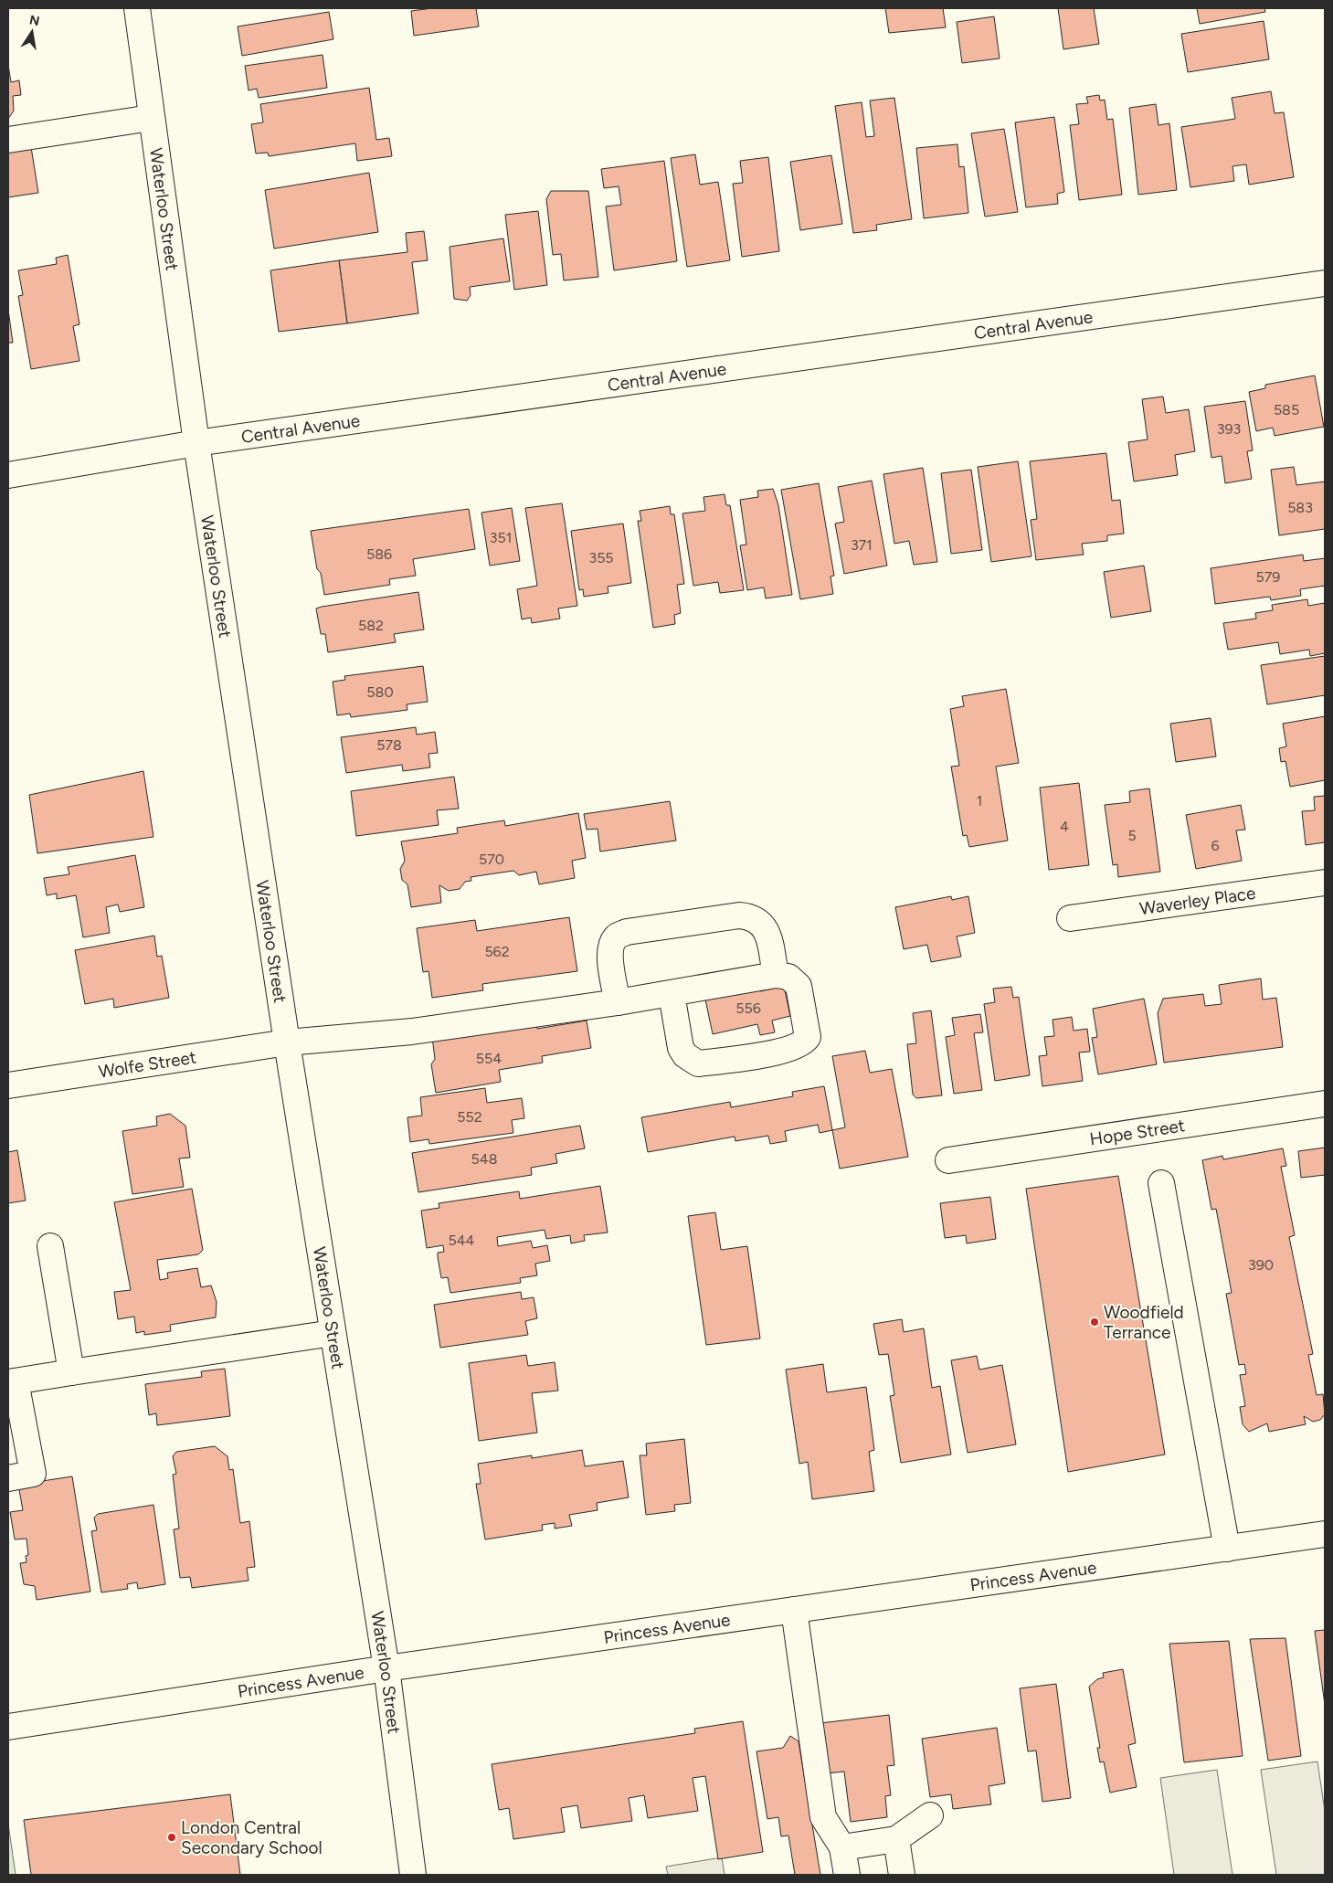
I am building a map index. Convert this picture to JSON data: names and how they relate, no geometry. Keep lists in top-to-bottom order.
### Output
{
  "streets": {
    "street": [
      "Waterloo Street",
      "Central Avenue",
      "Waverley Place",
      "Wolfe Street",
      "Hope Street",
      "Princess Avenue"
    ]
  },
  "crossings": [
    ["Waterloo Street", "Central Avenue"],
    ["Waterloo Street", "Wolfe Street"],
    ["Waterloo Street", "Princess Avenue"]
  ],
  "places": ["Woodfield Terrance", "London Central Secondary School"],
  "house_numbers": [
    "585",
    "393",
    "583",
    "351",
    "371",
    "586",
    "355",
    "579",
    "582",
    "580",
    "578",
    "1",
    "4",
    "5",
    "6",
    "570",
    "562",
    "556",
    "554",
    "552",
    "548",
    "544",
    "390"
  ],
  "north": "top"
}
